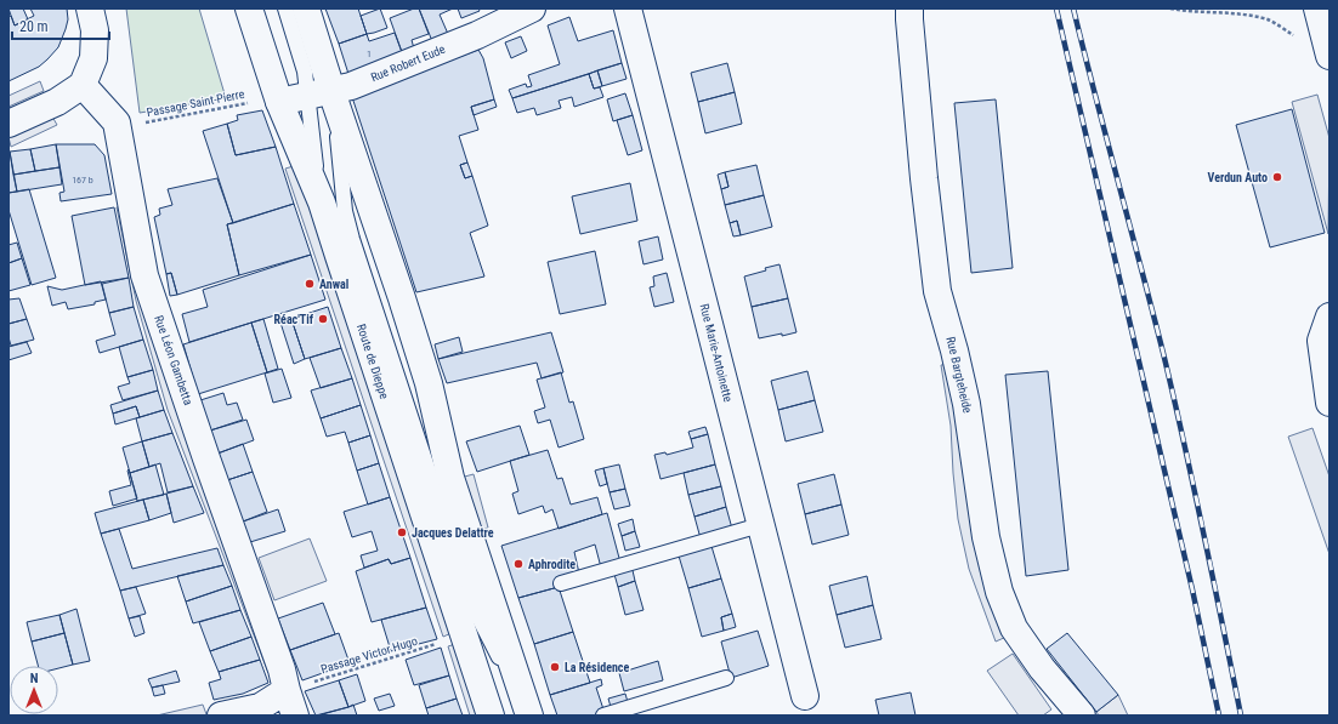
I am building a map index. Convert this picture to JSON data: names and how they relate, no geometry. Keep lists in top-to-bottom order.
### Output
{
  "streets": {
    "street": [
      "Rue Robert Eude",
      "Rue Marie-Antoinette",
      "Rue Léon Gambetta",
      "Route de Dieppe",
      "Rue Bargteheide"
    ],
    "path": ["Passage Saint-Pierre", "Passage Victor Hugo"]
  },
  "crossings": [
    ["Rue Robert Eude", "Passage Saint-Pierre"],
    ["Rue Robert Eude", "Route de Dieppe"],
    ["Passage Saint-Pierre", "Rue Léon Gambetta"],
    ["Passage Saint-Pierre", "Route de Dieppe"]
  ],
  "places": [
    "Verdun Auto",
    "Anwal",
    "Réac'Tif",
    "Jacques Delattre",
    "Aphrodite",
    "La Résidence"
  ],
  "house_numbers": ["1", "167 b"],
  "scale_bar": "20 m",
  "north": "top"
}
